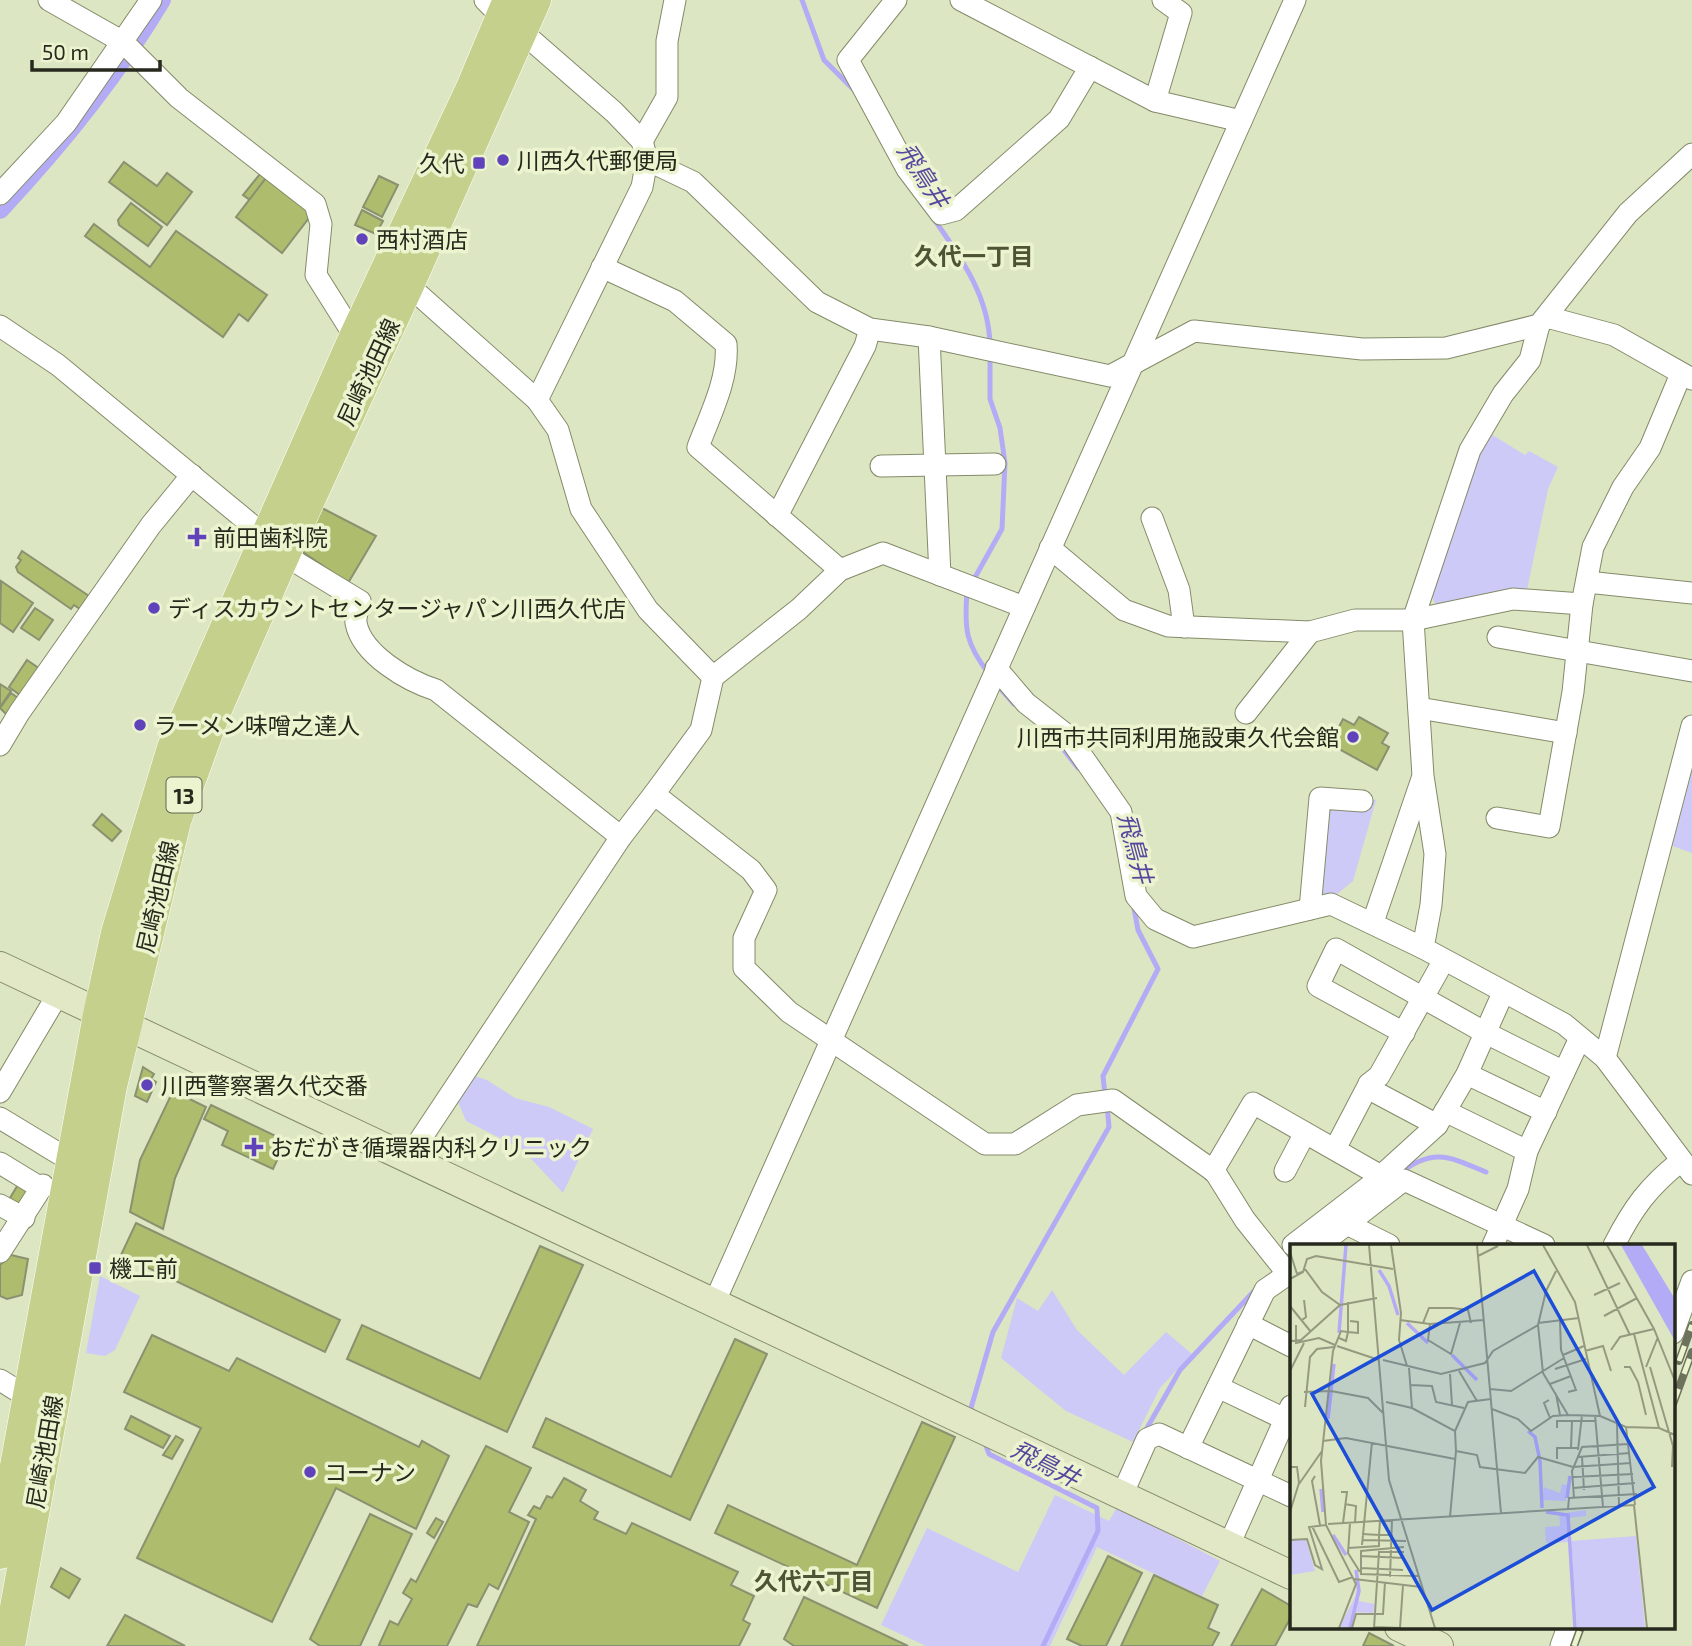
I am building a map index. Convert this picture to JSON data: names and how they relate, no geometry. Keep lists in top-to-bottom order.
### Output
{
  "streets": {
    "main road": ["尼崎池田線", "13"]
  },
  "districts": ["久代一丁目", "久代六丁目"],
  "water": ["飛鳥井"],
  "places": {
    "other": [
      "川西久代郵便局",
      "西村酒店",
      "ディスカウントセンタージャパン川西久代店",
      "ラーメン味噌之達人",
      "川西市共同利用施設東久代会館",
      "川西警察署久代交番",
      "コーナン"
    ],
    "transit": ["久代", "機工前"],
    "health": ["前田歯科院", "おだがき循環器内科クリニック"]
  },
  "scale_bar": "50 m"
}
